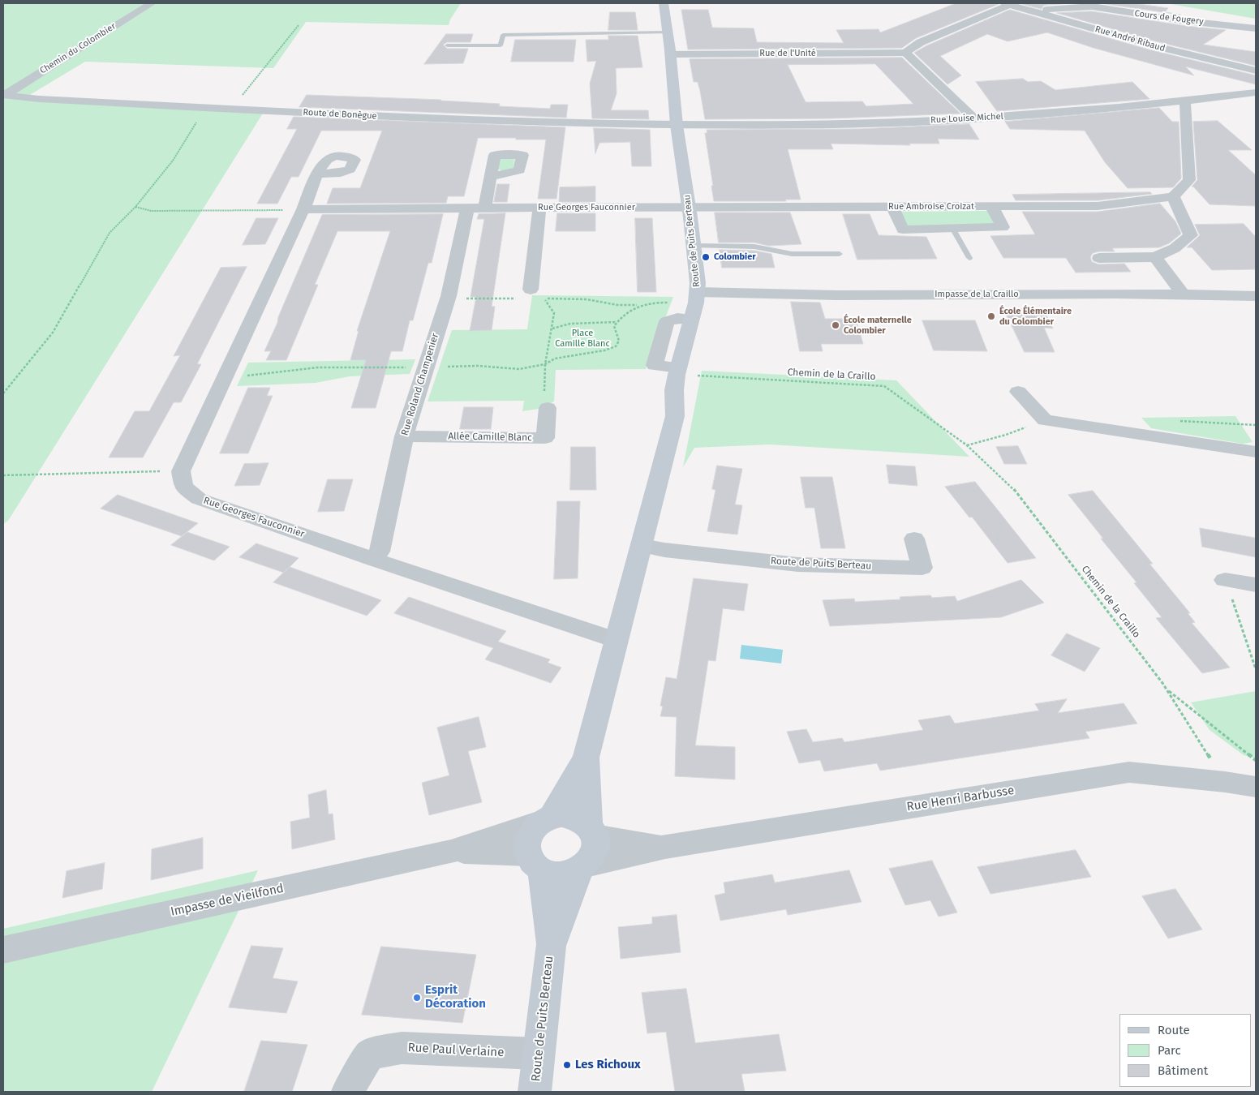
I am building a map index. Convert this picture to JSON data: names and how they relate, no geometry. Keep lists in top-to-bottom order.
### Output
{
  "streets": {
    "street": [
      "Cours de Fougery",
      "Rue André Ribaud",
      "Chemin du Colombier",
      "Rue de l'Unité",
      "Route de Bonègue",
      "Rue Louise Michel",
      "Rue Ambroise Croizat",
      "Rue Georges Fauconnier",
      "Route de Puits Berteau",
      "Impasse de la Craillo",
      "Rue Roland Champenier",
      "Allée Camille Blanc",
      "Rue Henri Barbusse",
      "Impasse de Vieilfond",
      "Rue Paul Verlaine"
    ],
    "path": ["Chemin de la Craillo"]
  },
  "crossings": [
    ["Cours de Fougery", "Rue André Ribaud"],
    ["Chemin du Colombier", "Route de Bonègue"],
    ["Rue de l'Unité", "Route de Puits Berteau"],
    ["Route de Bonègue", "Rue Louise Michel"],
    ["Route de Bonègue", "Route de Puits Berteau"],
    ["Rue Louise Michel", "Route de Puits Berteau"],
    ["Rue Ambroise Croizat", "Rue Georges Fauconnier"],
    ["Rue Ambroise Croizat", "Route de Puits Berteau"],
    ["Rue Georges Fauconnier", "Route de Puits Berteau"],
    ["Rue Georges Fauconnier", "Rue Roland Champenier"],
    ["Route de Puits Berteau", "Impasse de la Craillo"],
    ["Route de Puits Berteau", "Chemin de la Craillo"],
    ["Route de Puits Berteau", "Rue Henri Barbusse"],
    ["Route de Puits Berteau", "Impasse de Vieilfond"],
    ["Route de Puits Berteau", "Rue Paul Verlaine"],
    ["Chemin de la Craillo", "Rue Henri Barbusse"],
    ["Rue Roland Champenier", "Allée Camille Blanc"],
    ["Rue Henri Barbusse", "Impasse de Vieilfond"]
  ],
  "parks": ["Place Camille Blanc"],
  "places": [
    "Colombier",
    "École Élémentaire du Colombier",
    "École maternelle Colombier",
    "Esprit Décoration",
    "Les Richoux"
  ],
  "legend": ["Route", "Parc", "Bâtiment"]
}
